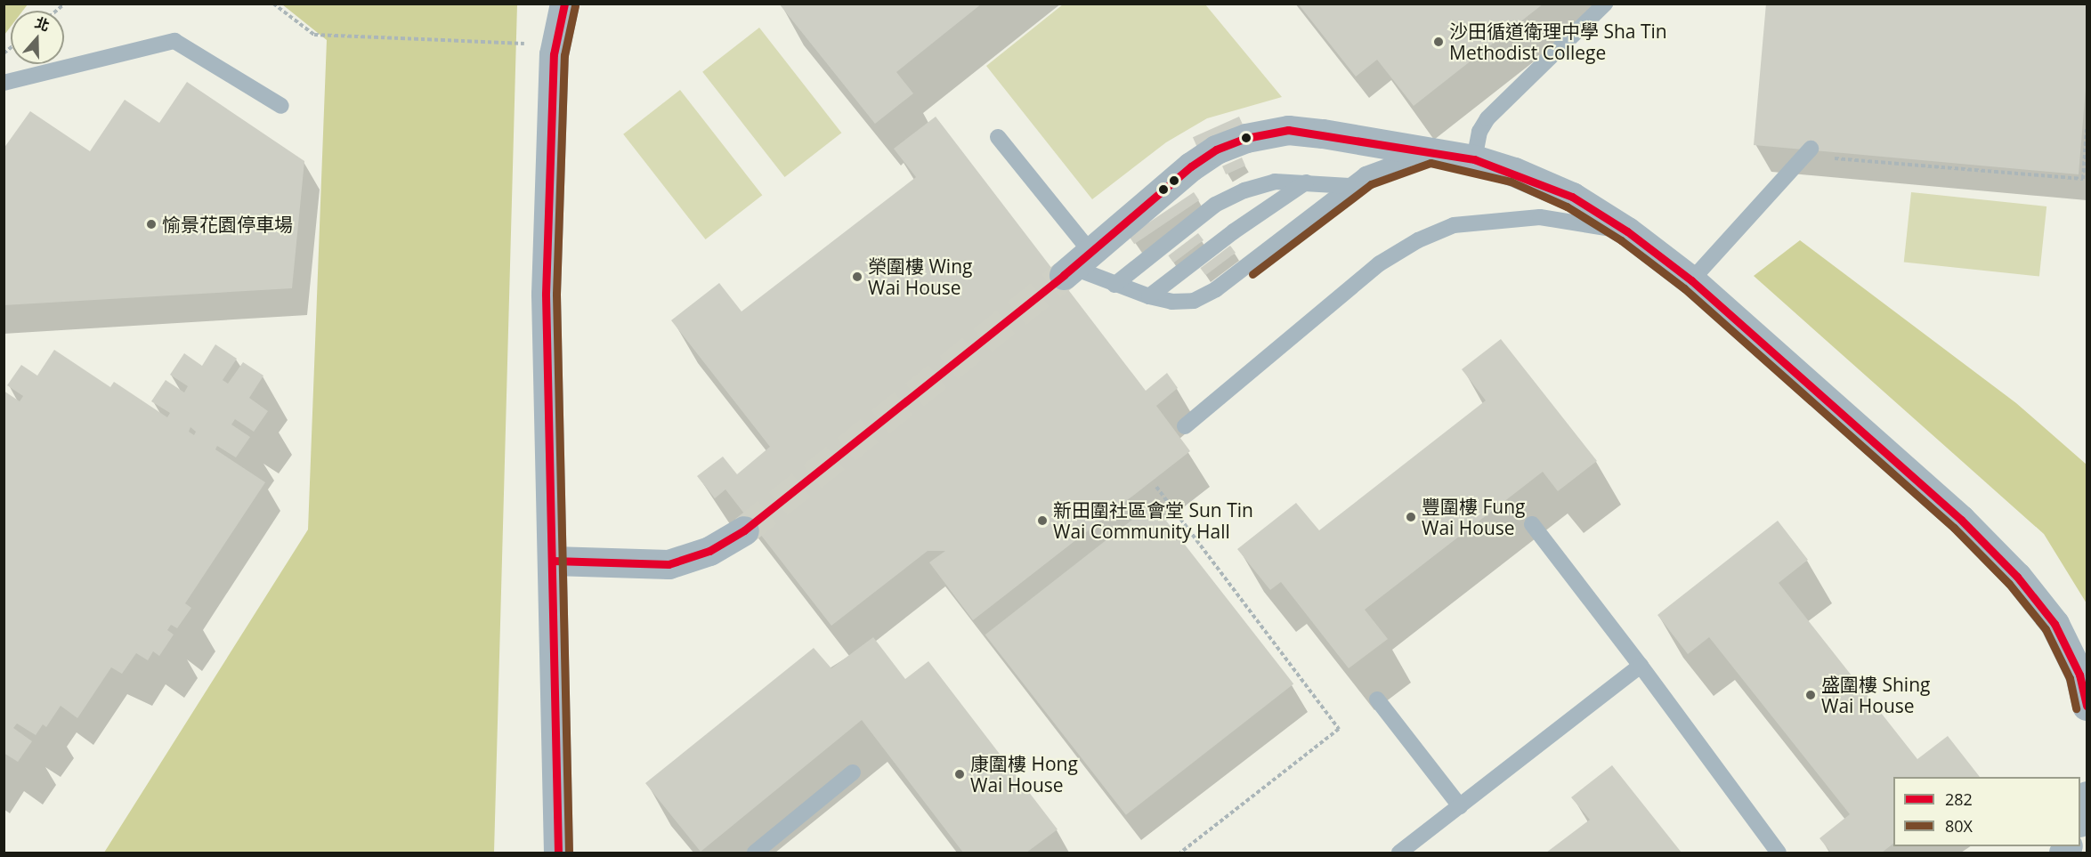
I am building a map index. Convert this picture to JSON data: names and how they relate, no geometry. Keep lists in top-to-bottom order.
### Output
{
  "places": [
    "沙田循道衛理中學 Sha Tin Methodist College",
    "愉景花園停車場",
    "榮圍樓 Wing Wai House",
    "豐圍樓 Fung Wai House",
    "新田圍社區會堂 Sun Tin Wai Community Hall",
    "盛圍樓 Shing Wai House",
    "康圍樓 Hong Wai House"
  ],
  "lines": ["transit line 282", "transit line 80X"],
  "legend": ["282", "80X"],
  "north": "top"
}
